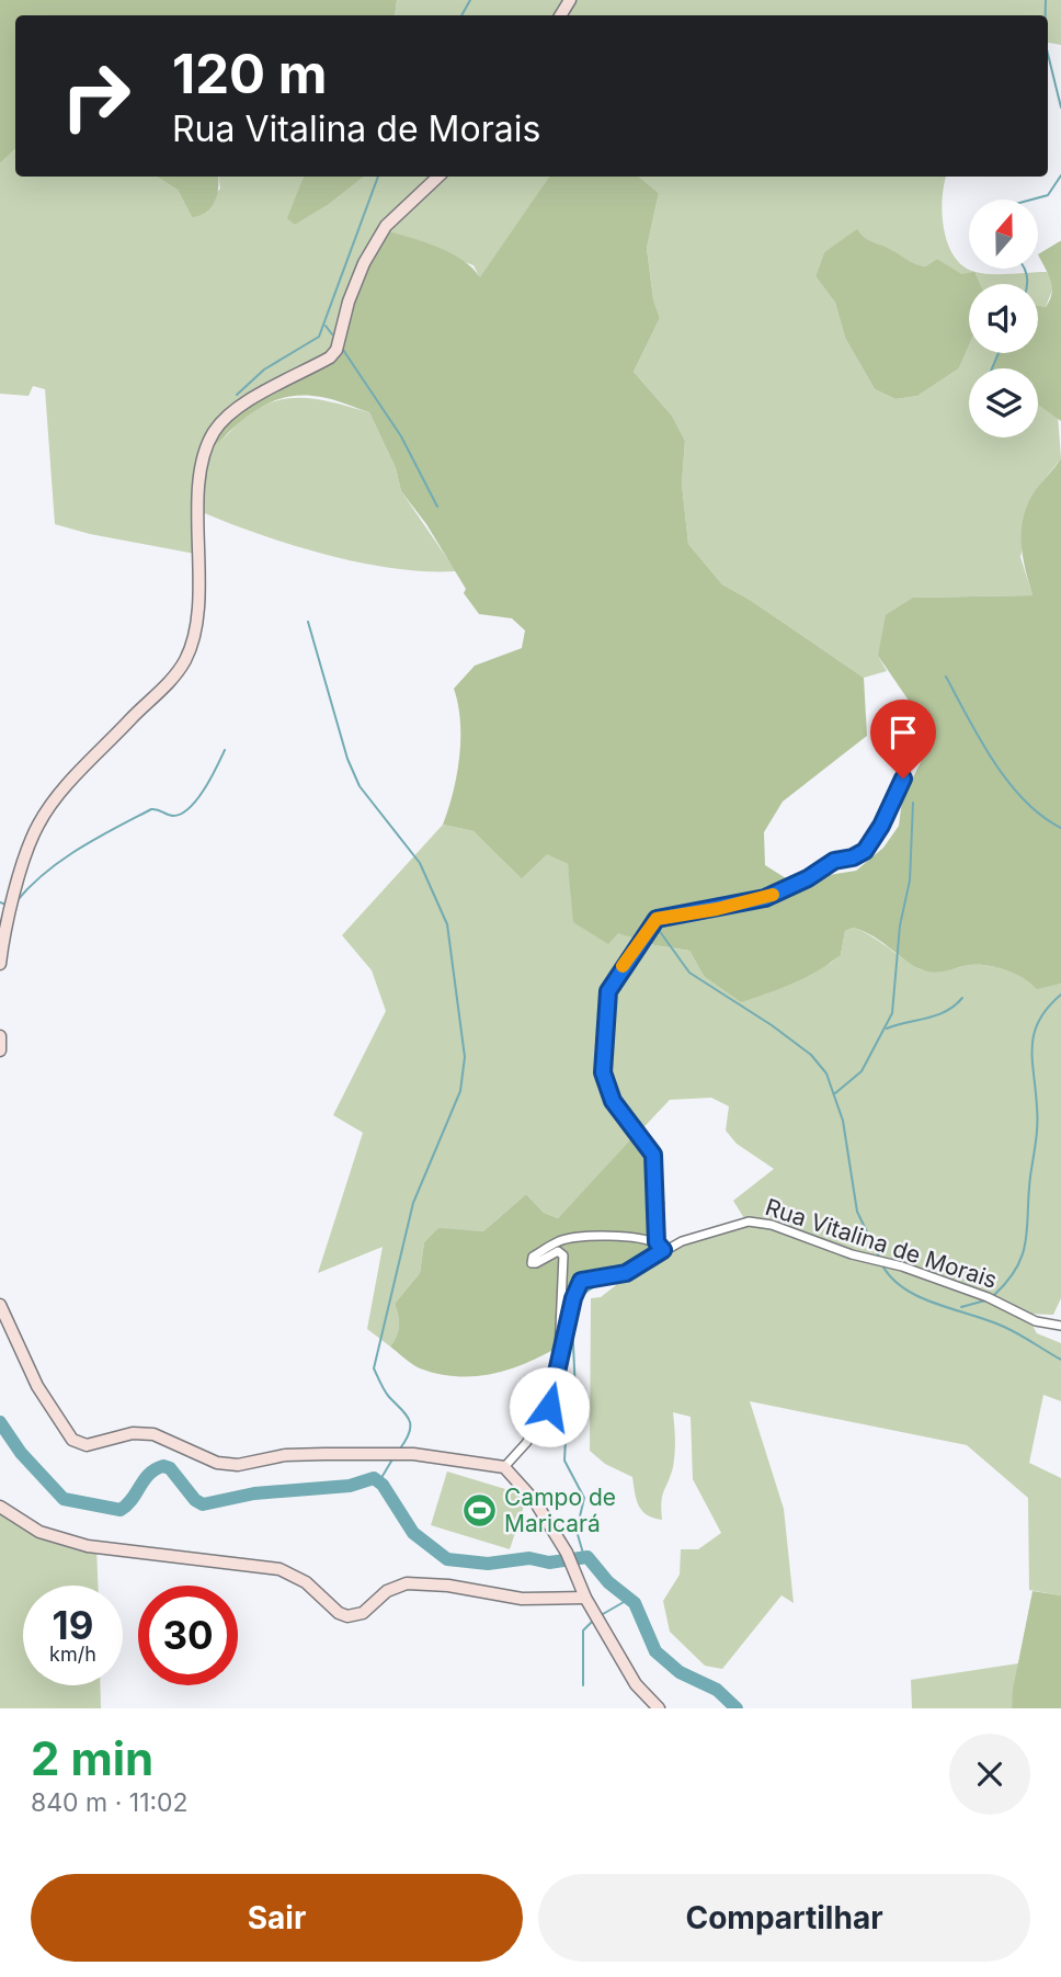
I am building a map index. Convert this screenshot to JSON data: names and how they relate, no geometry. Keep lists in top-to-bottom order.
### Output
{
  "streets": {
    "street": ["Rua Vitalina de Morais"]
  },
  "places": {
    "sports": ["Campo de Maricará"]
  },
  "north": "top",
  "page": {
    "turn": ["120 m", "Rua Vitalina de Morais"],
    "speed": "19 km/h",
    "limit": "30",
    "heading": ["2 min", "840 m · 11:02"],
    "buttons": ["Sair", "Compartilhar"]
  }
}
